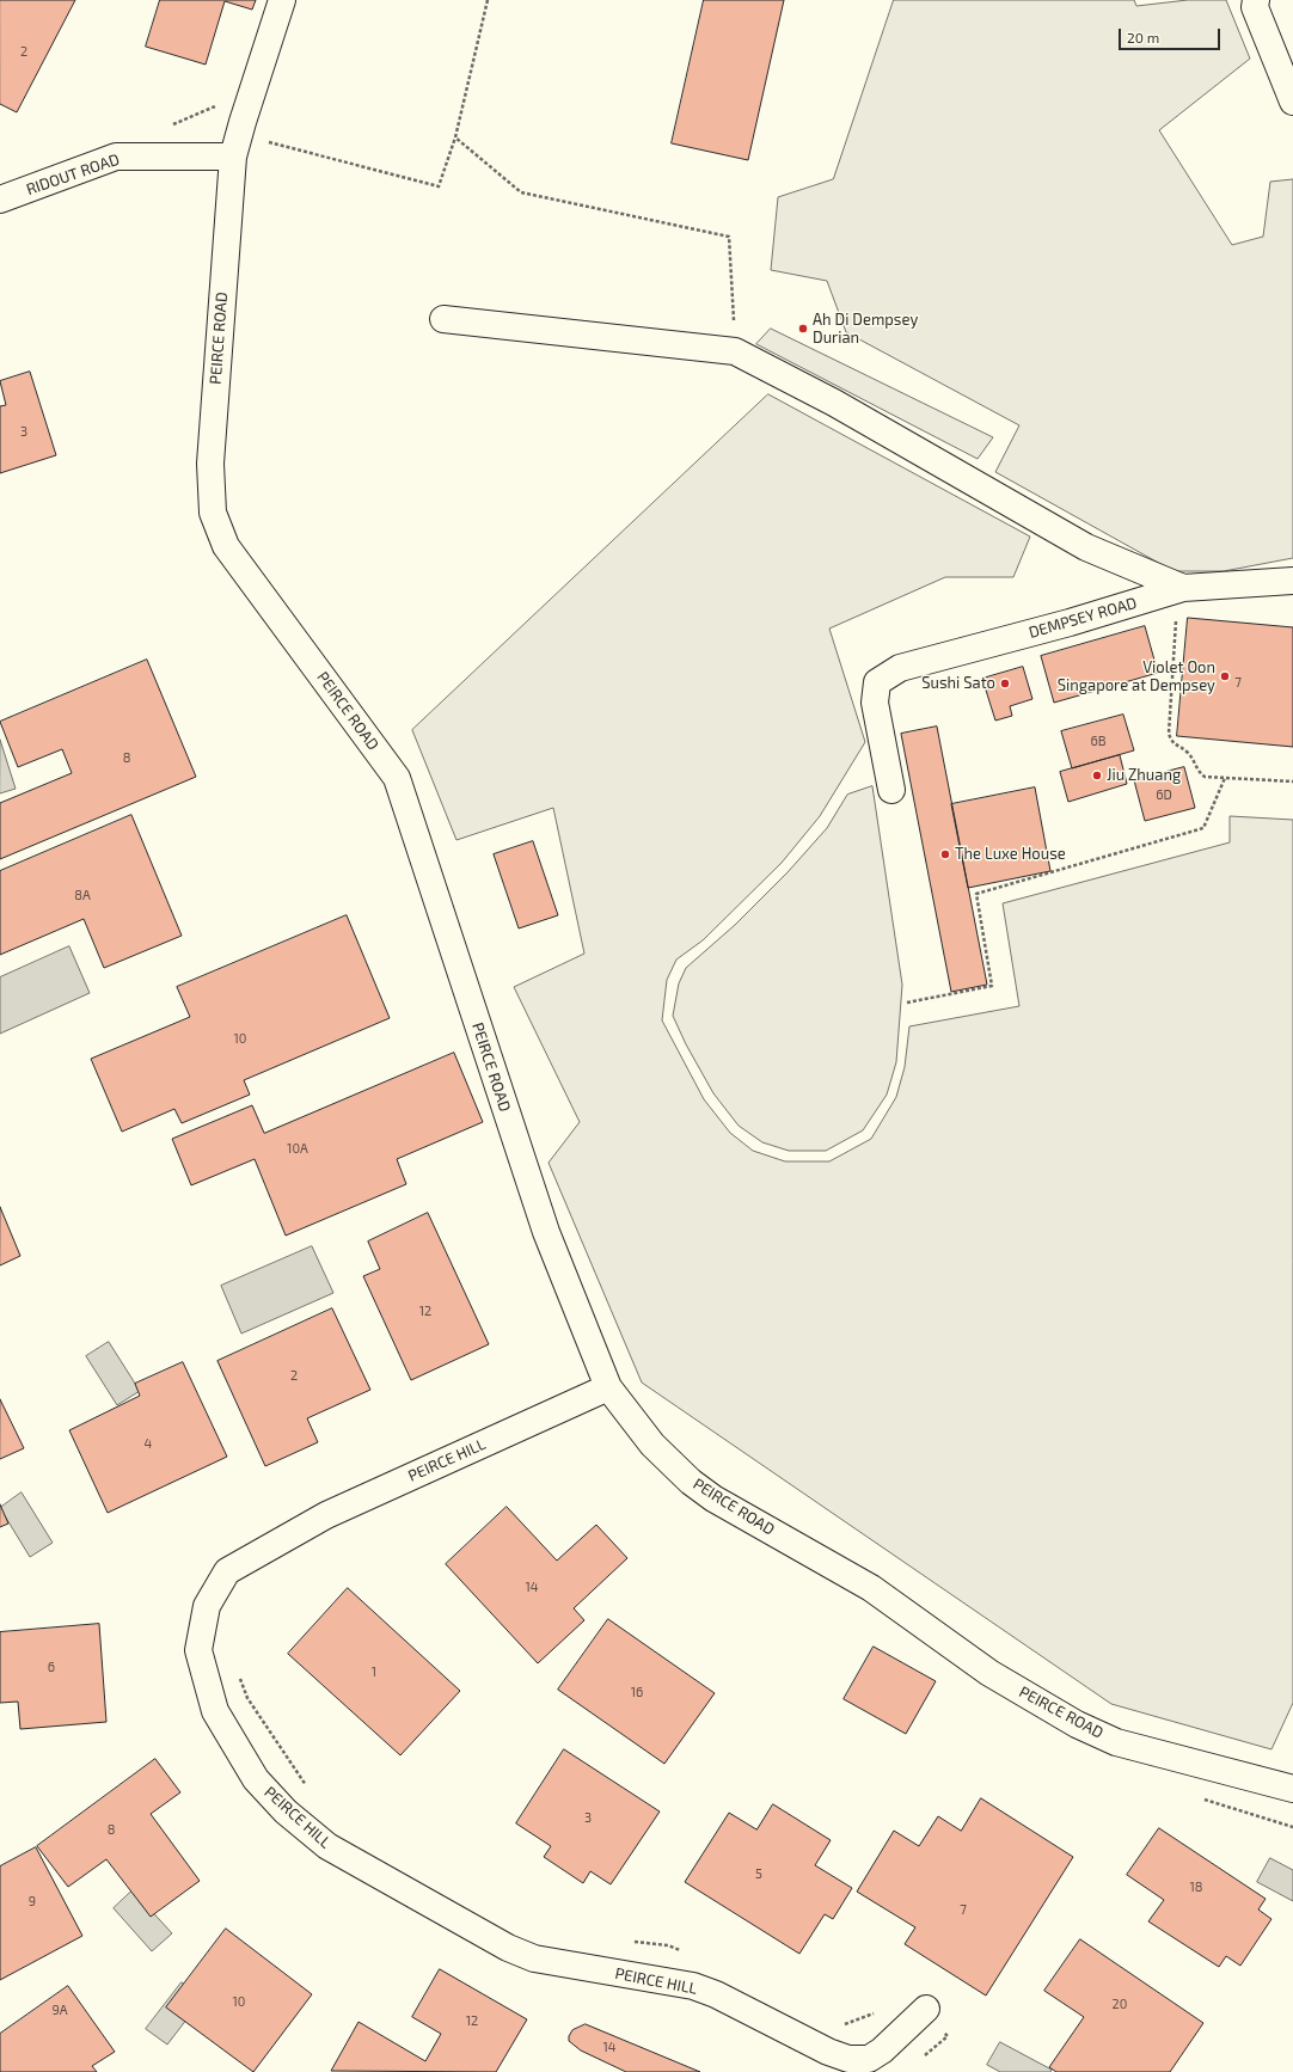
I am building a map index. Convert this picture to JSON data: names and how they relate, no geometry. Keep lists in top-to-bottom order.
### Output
{
  "streets": {
    "street": [
      "RIDOUT ROAD",
      "PEIRCE ROAD",
      "DEMPSEY ROAD",
      "PEIRCE HILL"
    ]
  },
  "crossings": [
    ["RIDOUT ROAD", "PEIRCE ROAD"],
    ["PEIRCE ROAD", "PEIRCE HILL"]
  ],
  "places": [
    "Ah Di Dempsey Durian",
    "Violet Oon Singapore at Dempsey",
    "Sushi Sato",
    "Jiu Zhuang",
    "The Luxe House"
  ],
  "house_numbers": [
    "2",
    "3",
    "7",
    "6B",
    "8",
    "6D",
    "8A",
    "10",
    "10A",
    "12",
    "2",
    "4",
    "14",
    "6",
    "1",
    "16",
    "3",
    "8",
    "5",
    "18",
    "9",
    "7",
    "10",
    "20",
    "9A",
    "12",
    "14"
  ],
  "scale_bar": "20 m"
}
